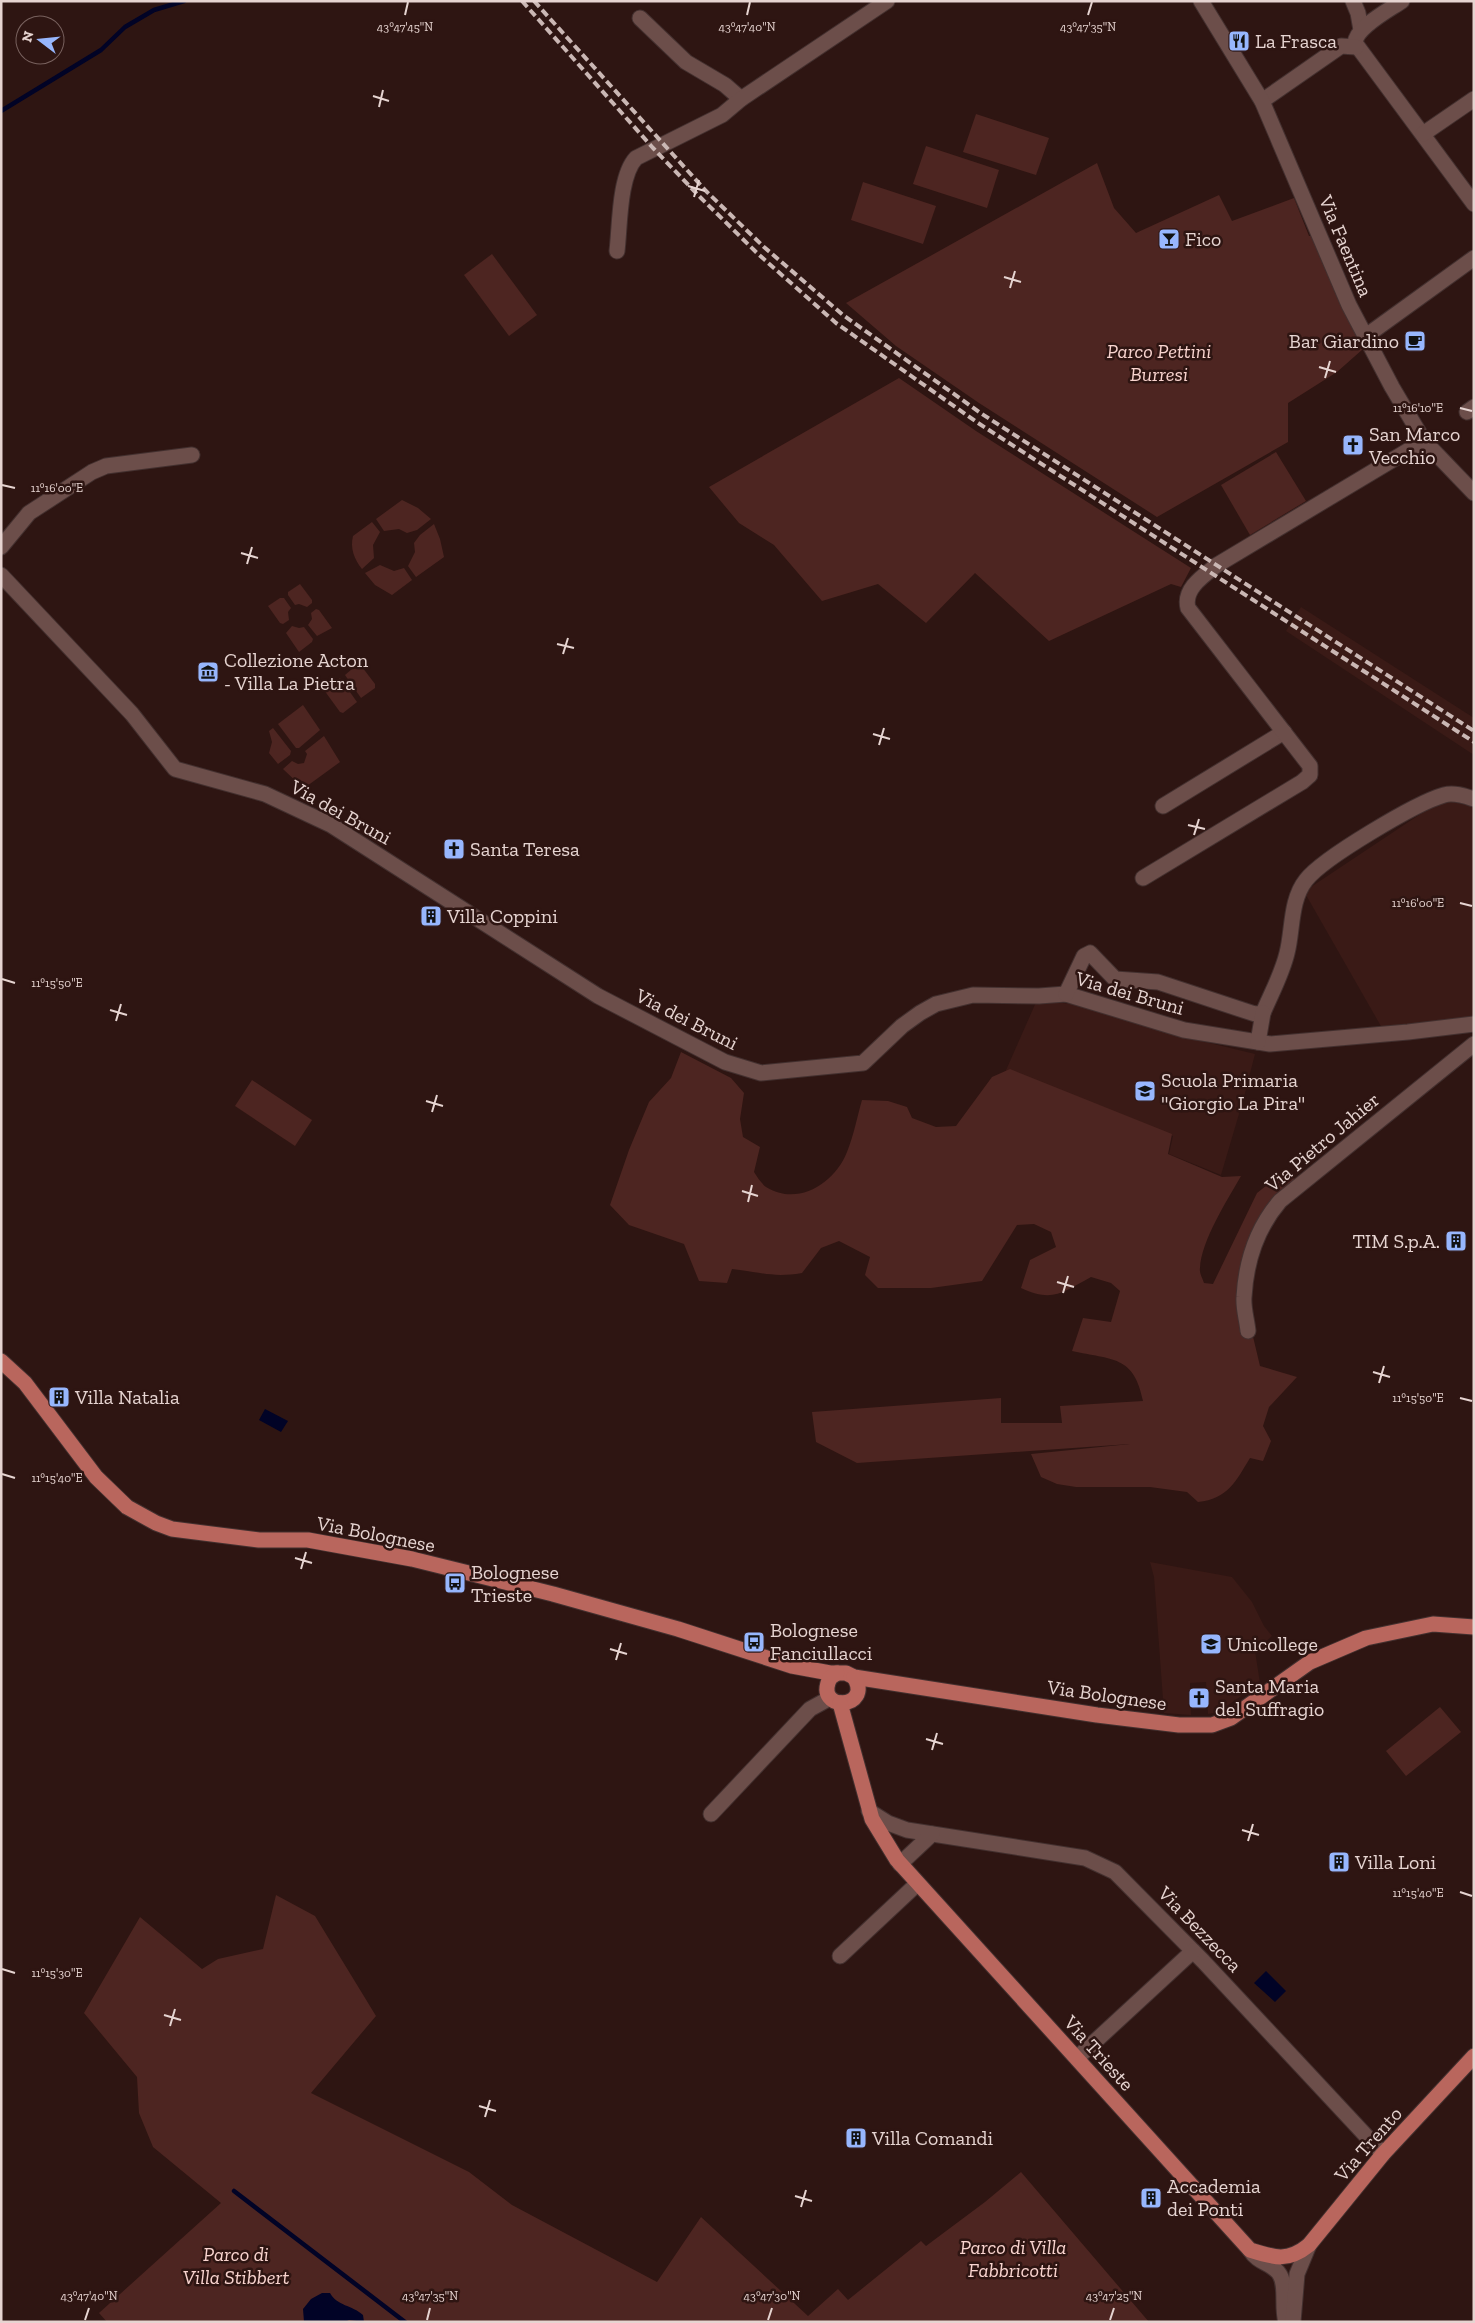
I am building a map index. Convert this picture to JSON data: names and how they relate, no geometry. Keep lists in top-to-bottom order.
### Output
{
  "streets": {
    "main road": ["Via Bolognese", "Via Trieste", "Via Trento"],
    "street": [
      "Via Faentina",
      "Via dei Bruni",
      "Via Pietro Jahier",
      "Via Bezzecca"
    ]
  },
  "crossings": [
    ["Via Bolognese", "Via Trieste"],
    ["Via Bezzecca", "Via Trieste"],
    ["Via Bezzecca", "Via Trento"],
    ["Via Trieste", "Via Trento"]
  ],
  "parks": ["Parco Pettini Burresi", "Parco di Villa Fabbricotti", "Parco di Villa Stibbert"],
  "places": {
    "restaurant": ["La Frasca"],
    "bar": ["Fico"],
    "cafe": ["Bar Giardino"],
    "church": ["San Marco Vecchio", "Santa Teresa", "Santa Maria del Suffragio"],
    "museum": ["Collezione Acton - Villa La Pietra"],
    "building": [
      "Villa Coppini",
      "TIM S.p.A.",
      "Villa Natalia",
      "Villa Loni",
      "Villa Comandi",
      "Accademia dei Ponti"
    ],
    "school or university": ["Scuola Primaria \"Giorgio La Pira\"", "Unicollege"],
    "bus stop": ["Bolognese Trieste", "Bolognese Fanciullacci"]
  },
  "north": "left",
  "coordinates": [
    "43°47'45\"N",
    "43°47'40\"N",
    "43°47'35\"N",
    "11°16'10\"E",
    "11°16'00\"E",
    "11°15'50\"E",
    "11°15'40\"E",
    "11°15'30\"E",
    "43°47'30\"N",
    "43°47'25\"N"
  ]
}
